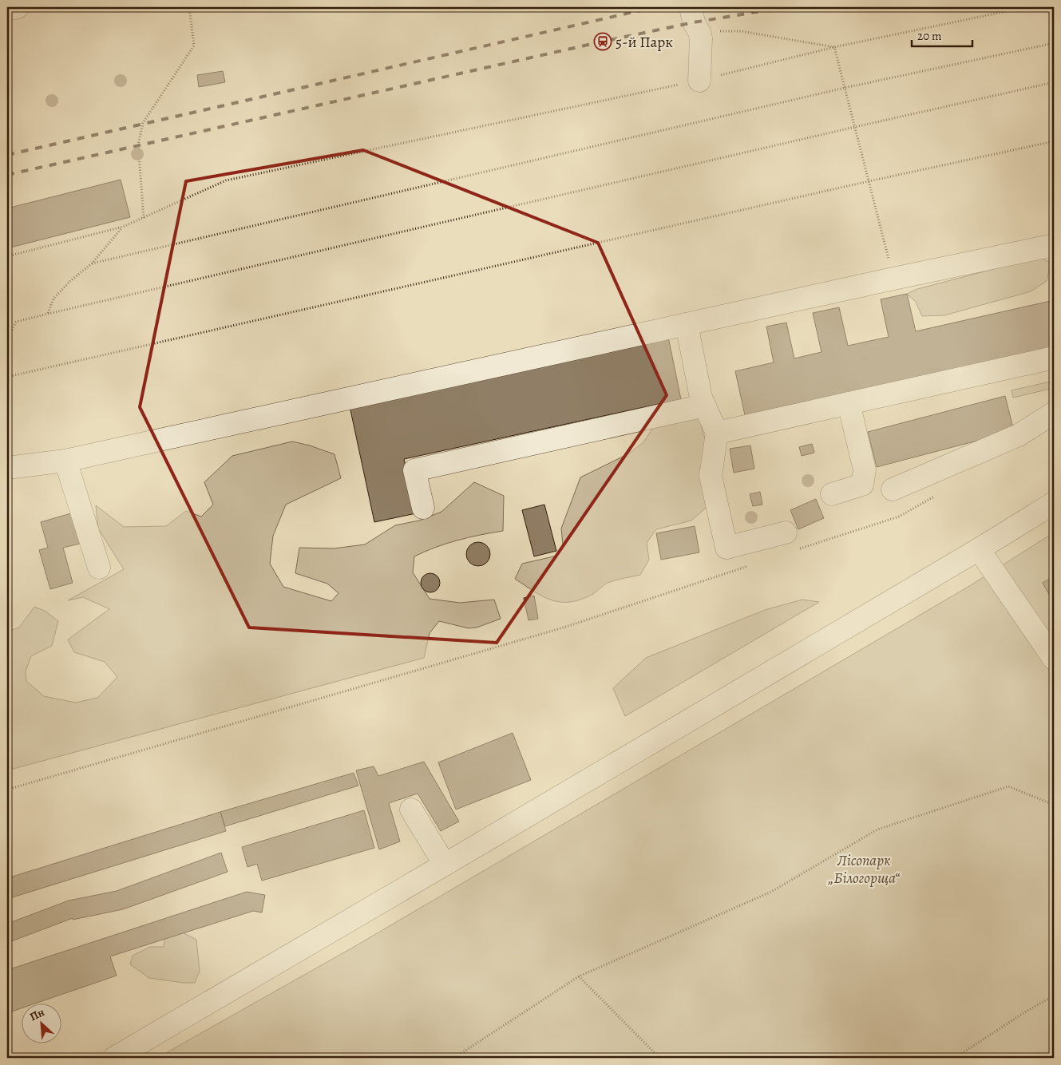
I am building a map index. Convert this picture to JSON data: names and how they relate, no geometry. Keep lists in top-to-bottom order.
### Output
{
  "parks": ["Лісопарк „Білогорща“"],
  "places": {
    "station": ["5-й Парк"]
  },
  "scale_bar": "20 m",
  "north": "top left"
}
